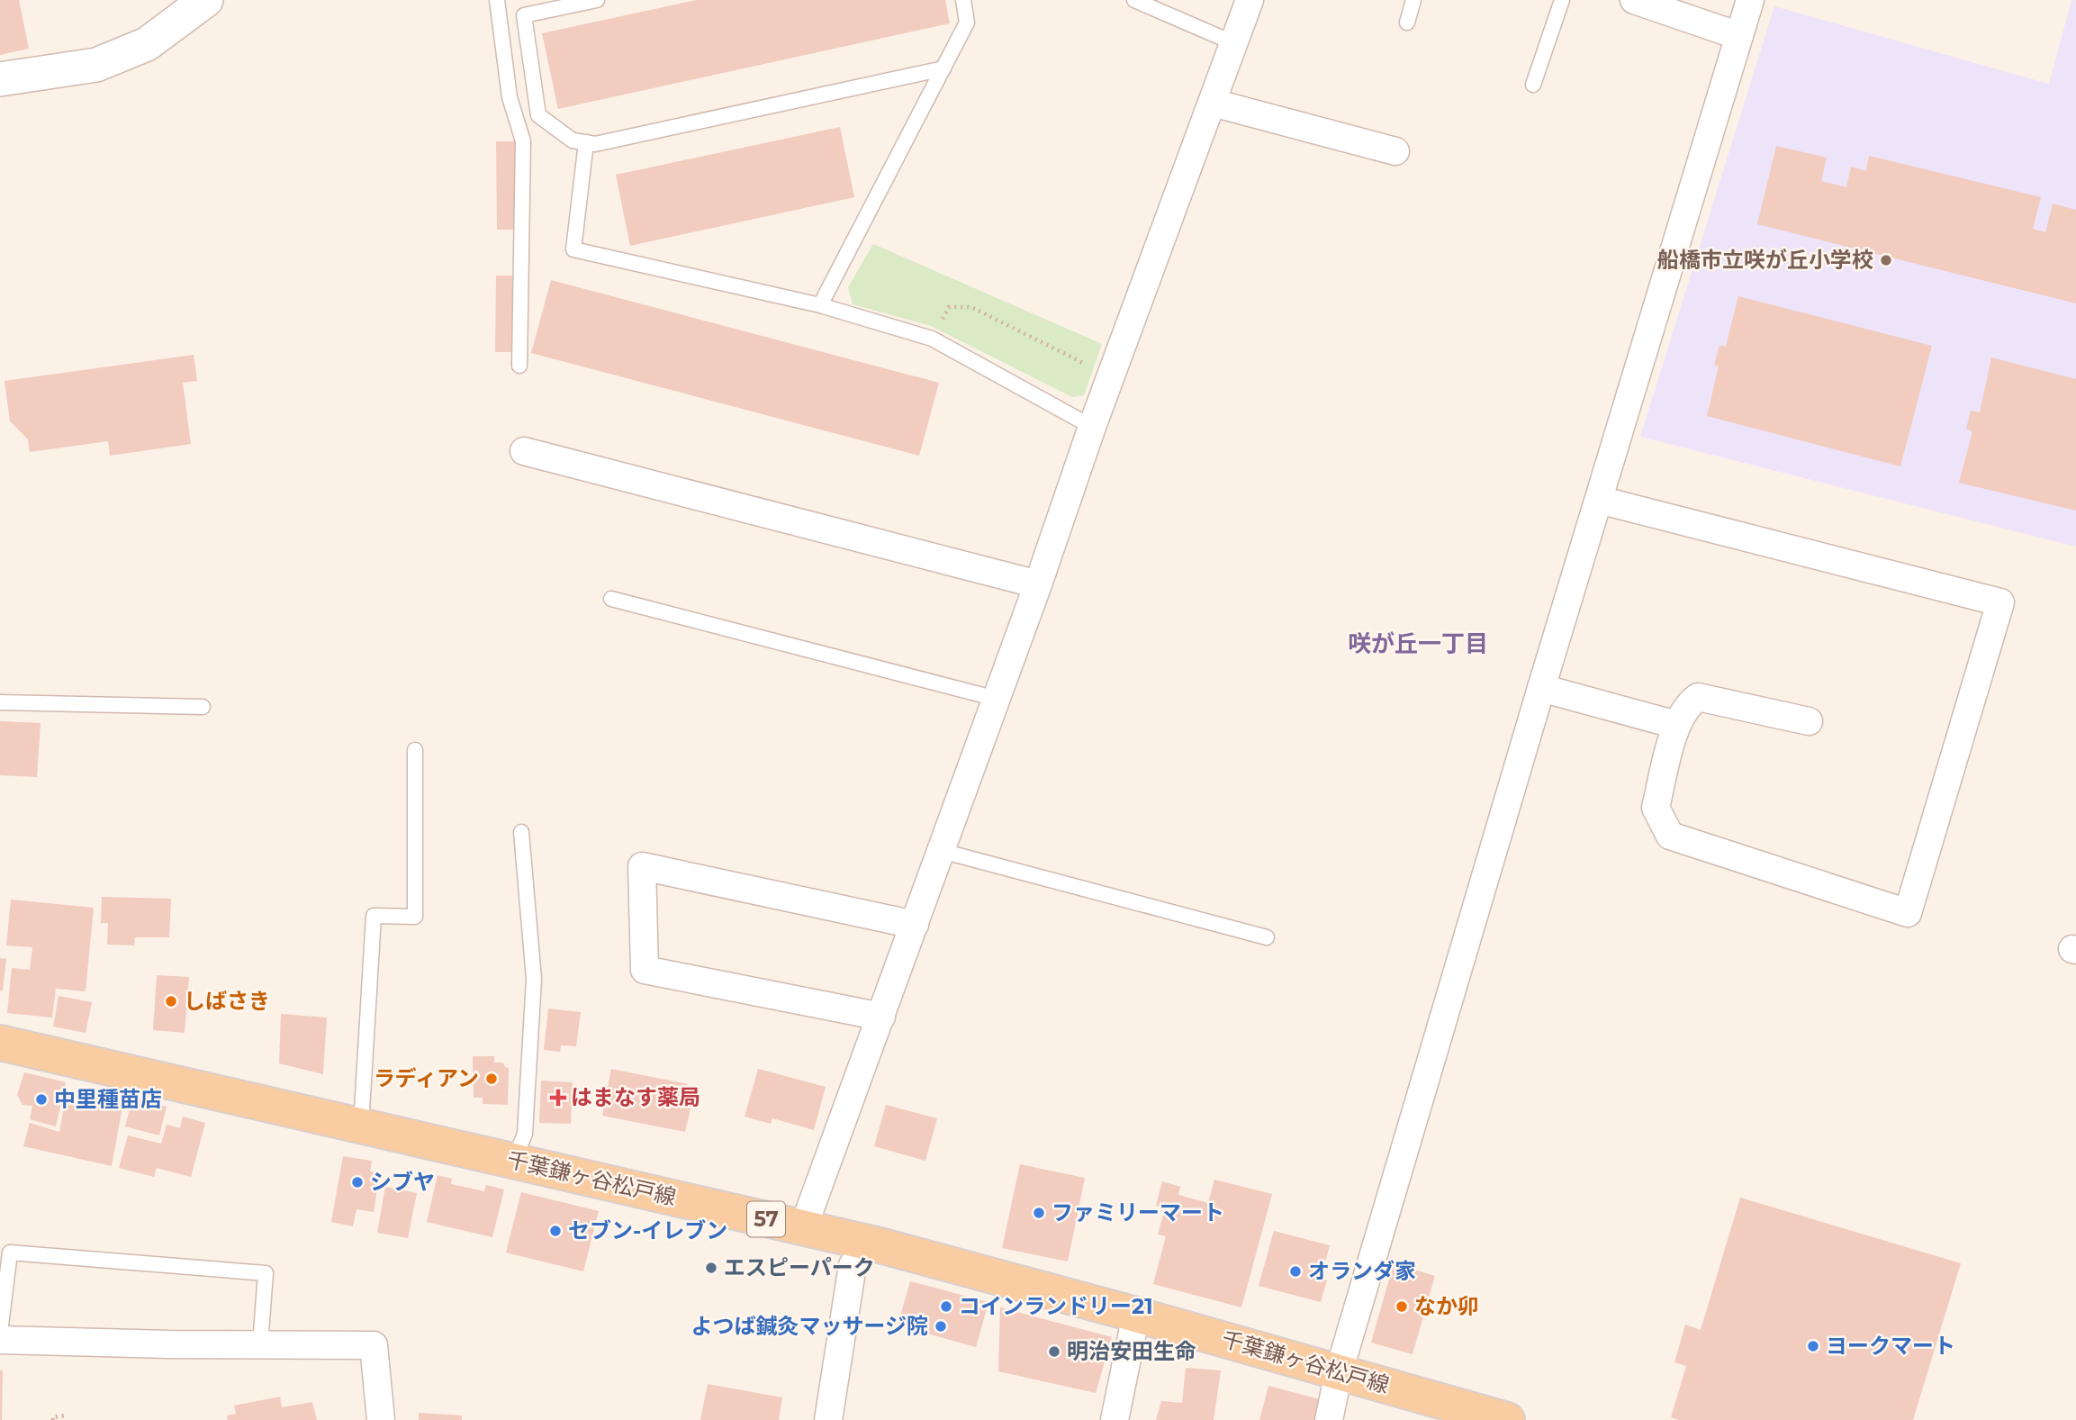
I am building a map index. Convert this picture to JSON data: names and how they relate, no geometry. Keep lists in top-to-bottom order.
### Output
{
  "streets": {
    "main road": ["千葉鎌ヶ谷松戸線", "57"]
  },
  "districts": ["咲が丘一丁目"],
  "places": {
    "other": [
      "船橋市立咲が丘小学校",
      "しばさき",
      "ラディアン",
      "中里種苗店",
      "シブヤ",
      "ファミリーマート",
      "セブン-イレブン",
      "エスピーパーク",
      "オランダ家",
      "コインランドリー21",
      "なか卯",
      "よつば鍼灸マッサージ院",
      "ヨークマート",
      "明治安田生命"
    ],
    "health": ["はまなす薬局"]
  }
}
